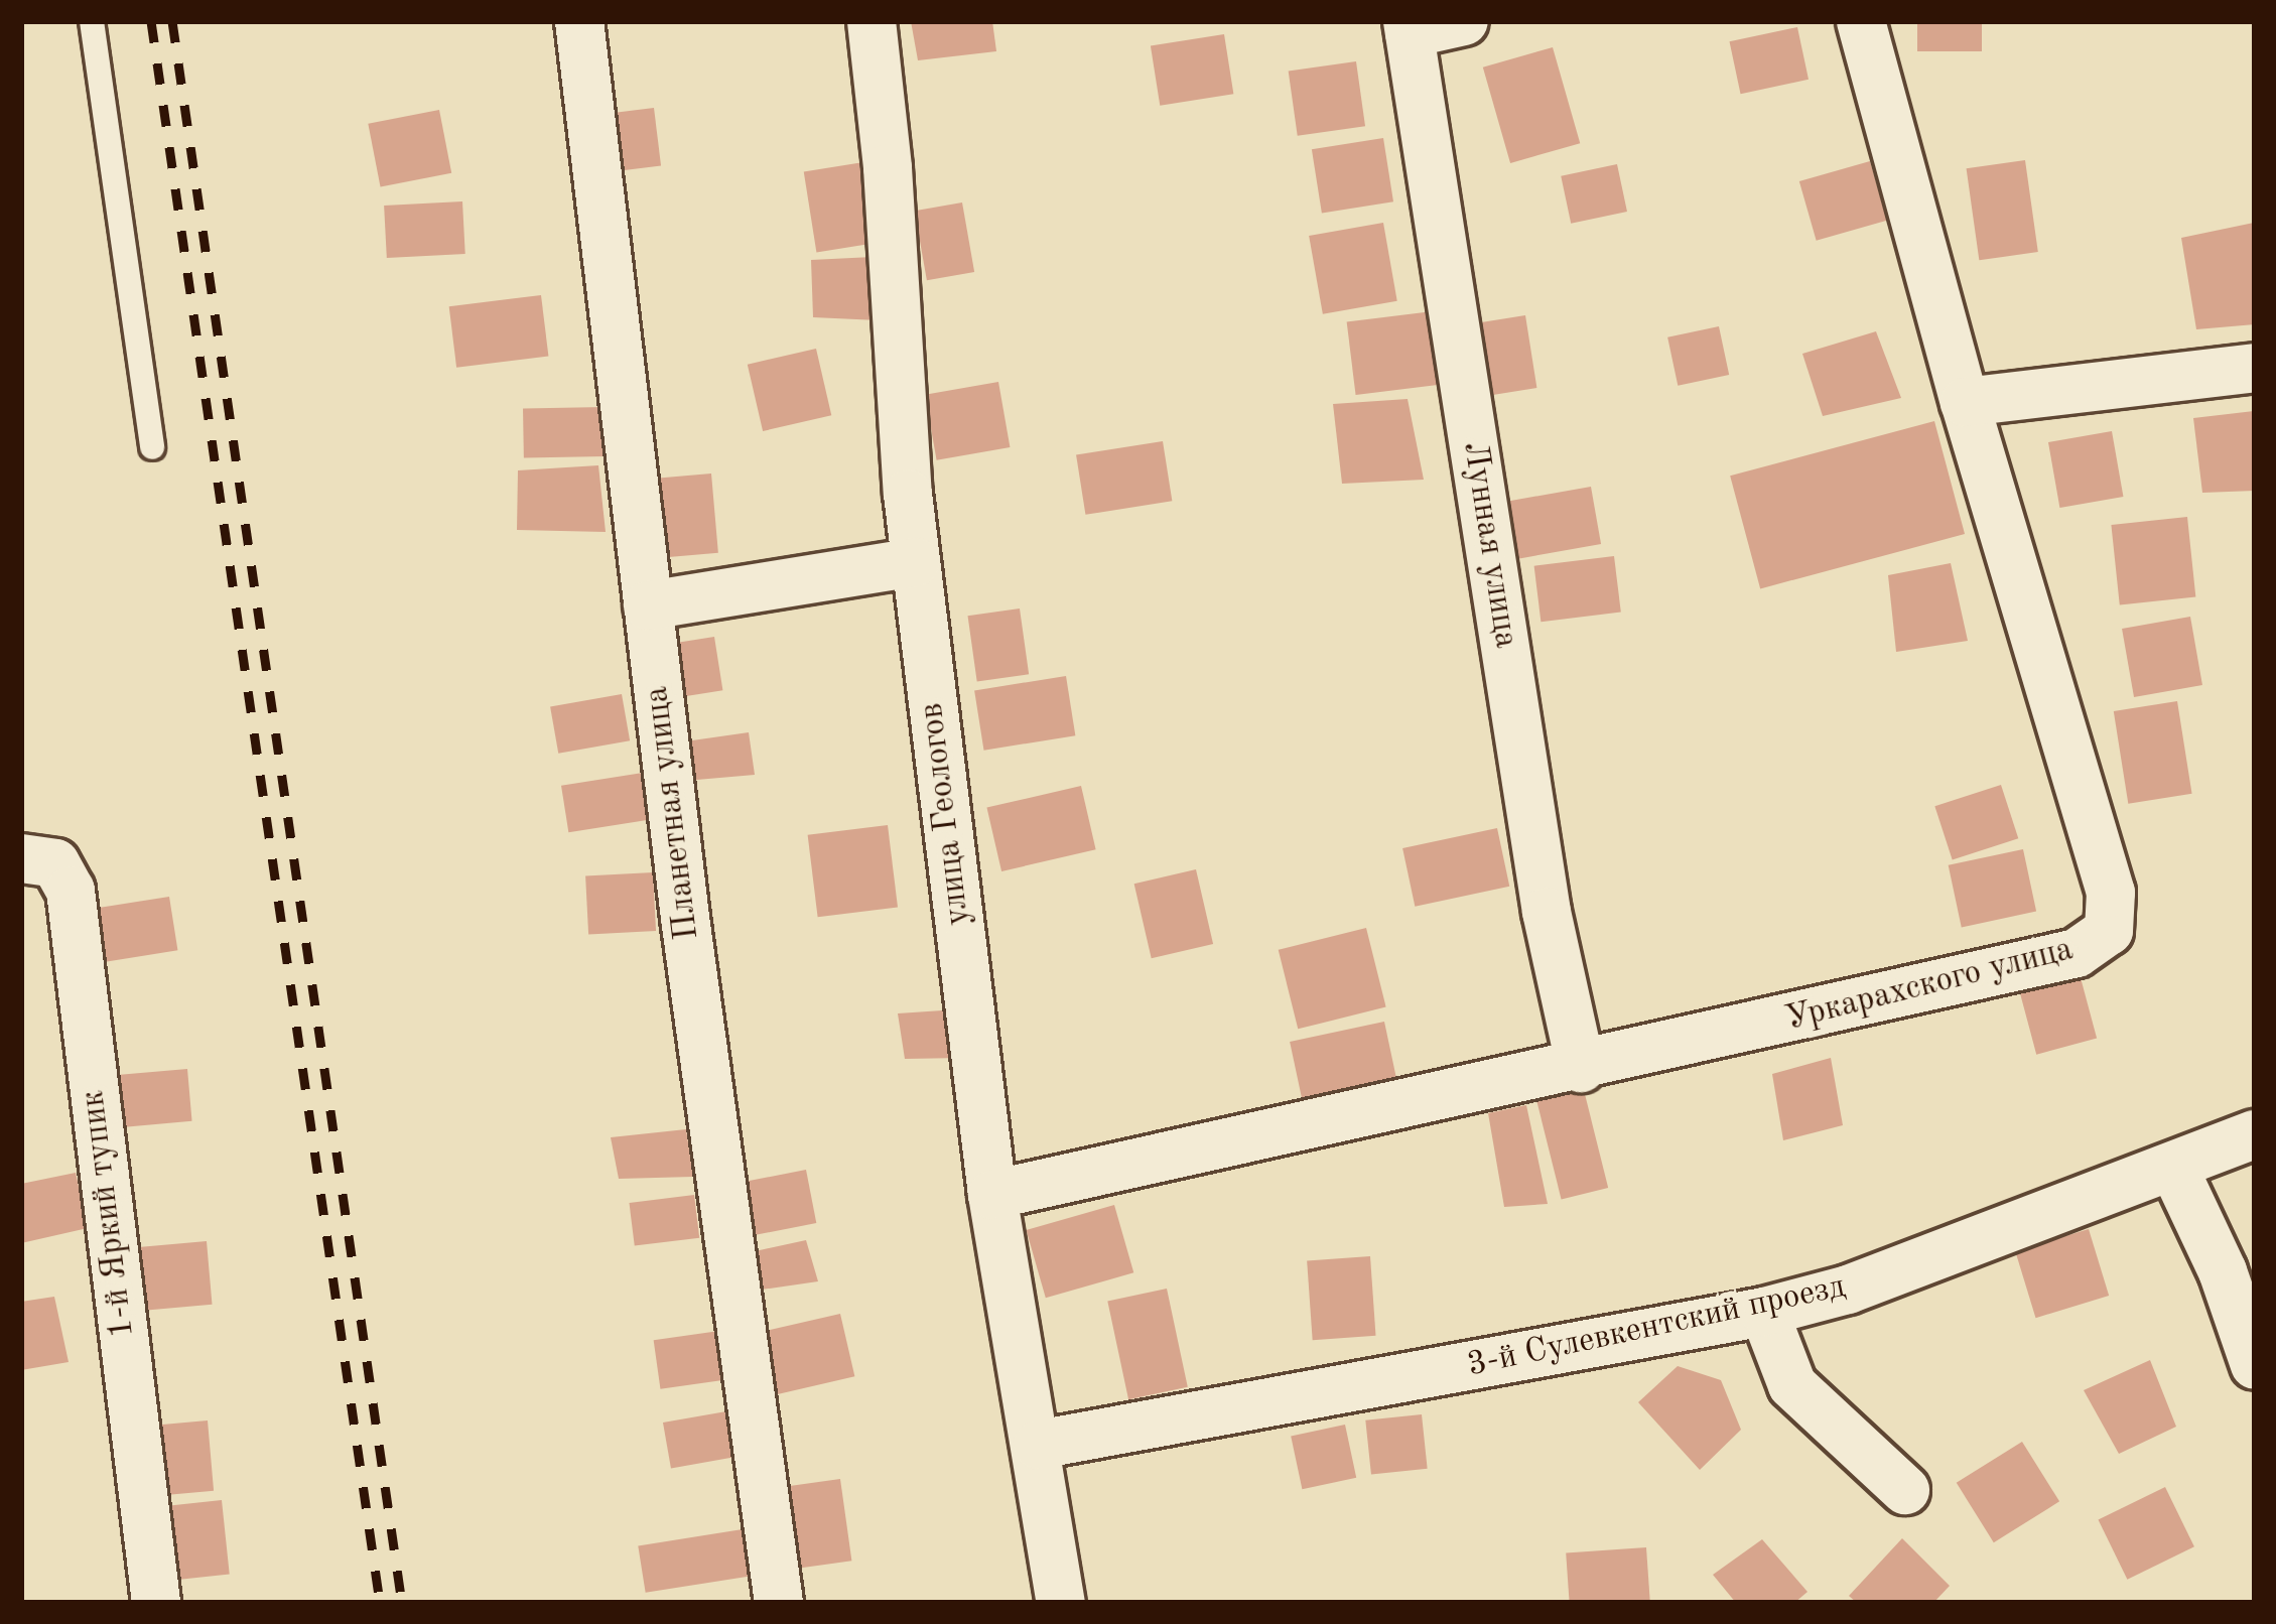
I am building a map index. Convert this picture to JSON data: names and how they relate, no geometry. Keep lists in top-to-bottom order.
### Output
{
  "streets": {
    "street": [
      "Лунная улица",
      "Планетная улица",
      "улица Геологов",
      "Уркарахского улица",
      "1-й Яркий тупик",
      "3-й Сулевкентский проезд"
    ]
  },
  "crossings": [
    ["Лунная улица", "Уркарахского улица"],
    ["улица Геологов", "Уркарахского улица"],
    ["улица Геологов", "3-й Сулевкентский проезд"]
  ]
}
